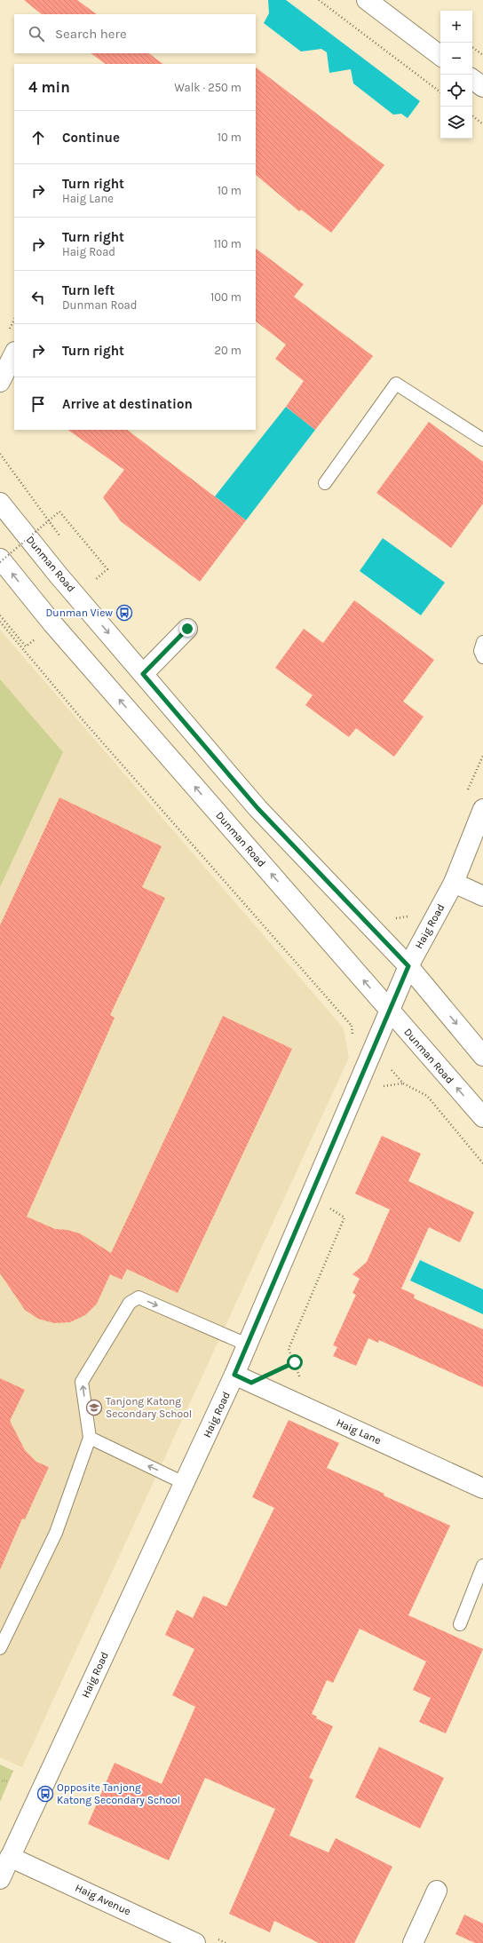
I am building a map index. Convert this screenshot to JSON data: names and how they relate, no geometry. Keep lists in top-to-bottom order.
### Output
{
  "streets": {
    "street": [
      "Dunman Road",
      "Haig Road",
      "Haig Lane",
      "Haig Avenue"
    ]
  },
  "crossings": [
    ["Dunman Road", "Haig Road"],
    ["Haig Road", "Haig Lane"],
    ["Haig Road", "Haig Avenue"]
  ],
  "places": {
    "bus stop": ["Dunman View", "Opposite Tanjong Katong Secondary School"],
    "school or university": ["Tanjong Katong Secondary School"]
  },
  "page": {
    "map_buttons": ["+", "−"],
    "search": "Search here",
    "heading": ["4 min", "Walk · 250 m"],
    "list": [
      ["Continue", "10 m"],
      ["Turn right", "Haig Lane", "10 m"],
      ["Turn right", "Haig Road", "110 m"],
      ["Turn left", "Dunman Road", "100 m"],
      ["Turn right", "20 m"],
      "Arrive at destination"
    ]
  }
}
